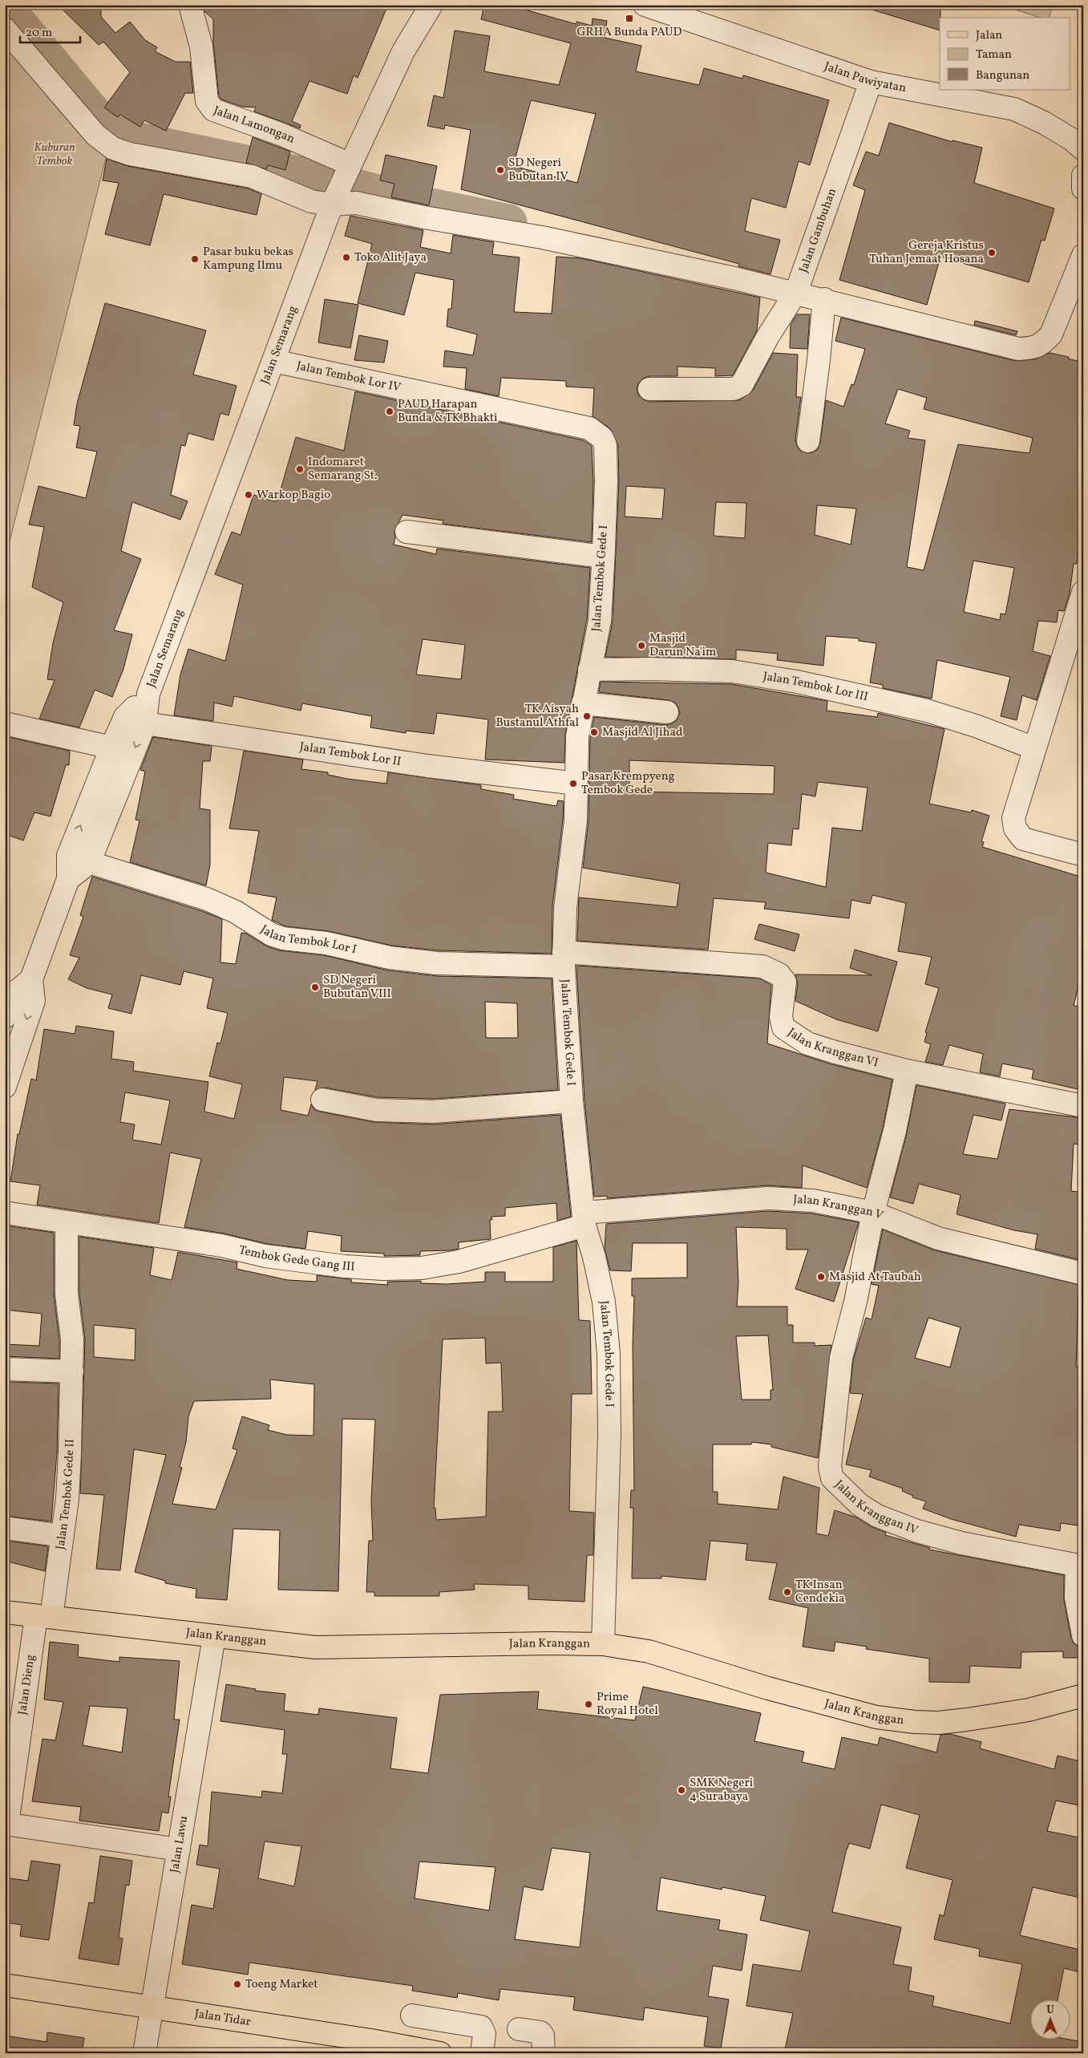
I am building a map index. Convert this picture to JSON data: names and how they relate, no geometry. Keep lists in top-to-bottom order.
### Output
{
  "streets": {
    "main road": ["Jalan Kranggan", "Jalan Tidar"],
    "street": [
      "Jalan Pawiyatan",
      "Jalan Lamongan",
      "Jalan Gambuhan",
      "Jalan Semarang",
      "Jalan Tembok Lor IV",
      "Jalan Tembok Gede I",
      "Jalan Tembok Lor III",
      "Jalan Tembok Lor II",
      "Jalan Tembok Lor I",
      "Jalan Kranggan VI",
      "Jalan Kranggan V",
      "Tembok Gede Gang III",
      "Jalan Tembok Gede II",
      "Jalan Kranggan IV",
      "Jalan Dieng",
      "Jalan Lawu"
    ]
  },
  "crossings": [
    ["Jalan Pawiyatan", "Jalan Gambuhan"],
    ["Jalan Lamongan", "Jalan Semarang"],
    ["Jalan Semarang", "Jalan Tembok Lor IV"],
    ["Jalan Semarang", "Jalan Tembok Lor II"],
    ["Jalan Semarang", "Jalan Tembok Lor I"],
    ["Jalan Tembok Lor IV", "Jalan Tembok Gede I"],
    ["Jalan Tembok Gede I", "Jalan Tembok Lor III"],
    ["Jalan Tembok Gede I", "Jalan Tembok Lor II"],
    ["Jalan Tembok Gede I", "Jalan Tembok Lor I"],
    ["Jalan Tembok Gede I", "Jalan Kranggan VI"],
    ["Jalan Tembok Gede I", "Jalan Kranggan V"],
    ["Jalan Tembok Gede I", "Tembok Gede Gang III"],
    ["Jalan Tembok Gede I", "Jalan Kranggan"],
    ["Jalan Tembok Lor I", "Jalan Kranggan VI"],
    ["Jalan Kranggan VI", "Jalan Kranggan IV"],
    ["Jalan Kranggan V", "Tembok Gede Gang III"],
    ["Jalan Kranggan V", "Jalan Kranggan IV"],
    ["Tembok Gede Gang III", "Jalan Tembok Gede II"],
    ["Jalan Tembok Gede II", "Jalan Kranggan"],
    ["Jalan Tembok Gede II", "Jalan Dieng"],
    ["Jalan Kranggan", "Jalan Dieng"],
    ["Jalan Kranggan", "Jalan Lawu"],
    ["Jalan Dieng", "Jalan Lawu"],
    ["Jalan Lawu", "Jalan Tidar"]
  ],
  "parks": ["Kuburan Tembok"],
  "places": {
    "transit": ["GRHA Bunda PAUD"],
    "other": [
      "SD Negeri Bubutan IV",
      "Gereja Kristus Tuhan Jemaat Hosana",
      "Toko Alit Jaya",
      "Pasar buku bekas Kampung Ilmu",
      "PAUD Harapan Bunda & TK Bhakti",
      "Indomaret Semarang St.",
      "Warkop Bagio",
      "Masjid Darun Na'im",
      "TK Aisyah Bustanul Athfal",
      "Masjid Al Jihad",
      "Pasar Krempyeng Tembok Gede",
      "SD Negeri Bubutan VIII",
      "Masjid At Taubah",
      "TK Insan Cendekia",
      "Prime Royal Hotel",
      "SMK Negeri 4 Surabaya",
      "Toeng Market"
    ]
  },
  "legend": ["Jalan", "Taman", "Bangunan"],
  "scale_bar": "20 m",
  "north": "top"
}
